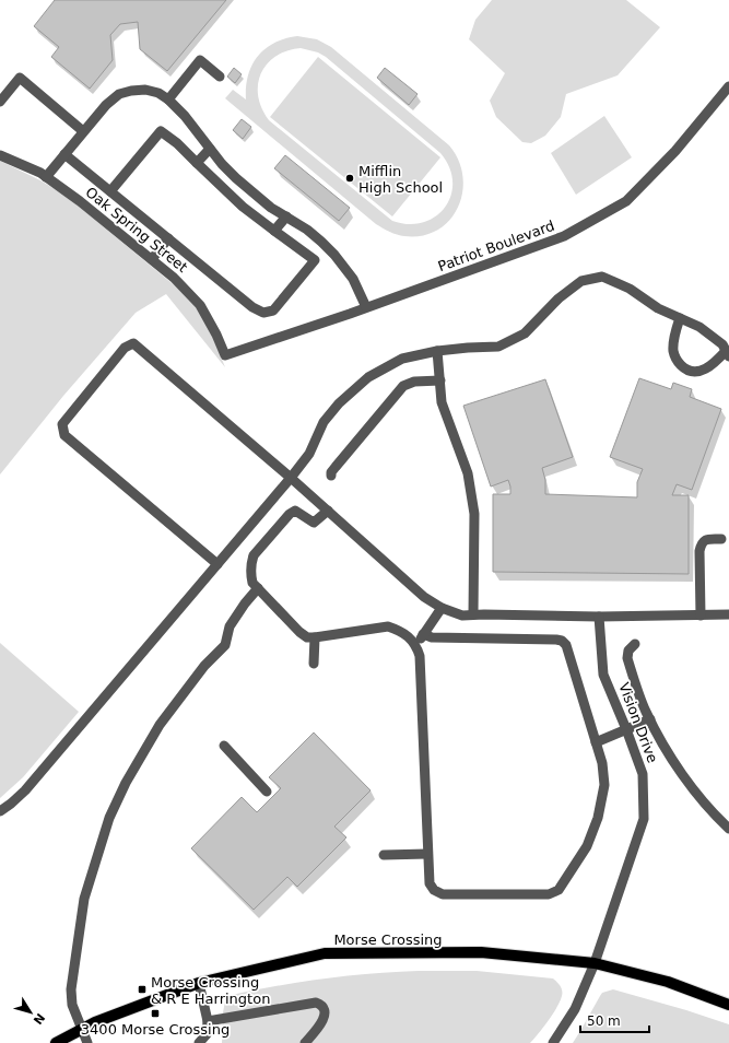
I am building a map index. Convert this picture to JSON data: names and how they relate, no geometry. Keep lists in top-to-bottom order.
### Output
{
  "streets": {
    "main road": ["Morse Crossing"],
    "street": ["Oak Spring Street", "Patriot Boulevard", "Vision Drive"]
  },
  "crossings": [
    ["Oak Spring Street", "Patriot Boulevard"],
    ["Vision Drive", "Morse Crossing"]
  ],
  "places": {
    "other": ["Mifflin High School"],
    "transit": ["Morse Crossing & R E Harrington", "3400 Morse Crossing"]
  },
  "scale_bar": "50 m",
  "north": "bottom right"
}
